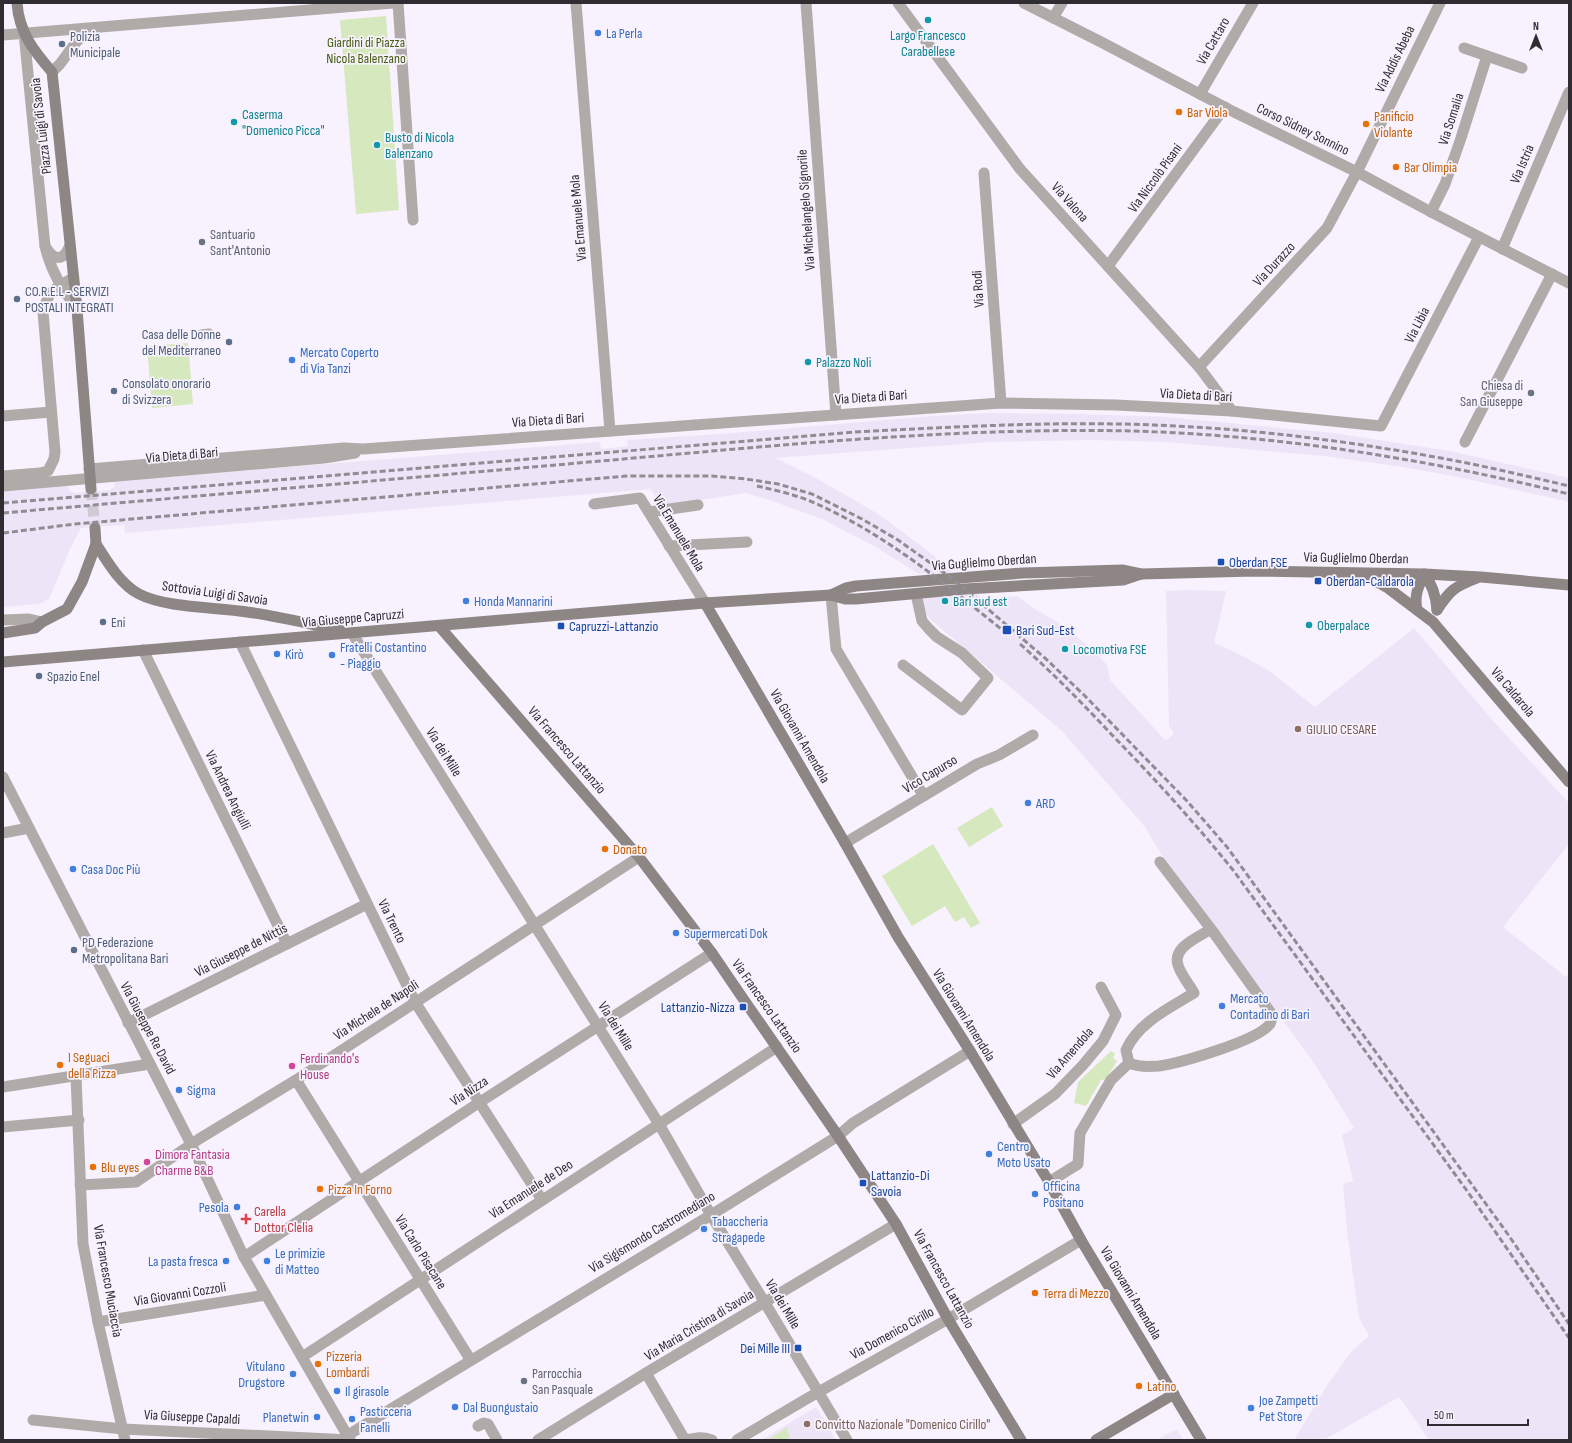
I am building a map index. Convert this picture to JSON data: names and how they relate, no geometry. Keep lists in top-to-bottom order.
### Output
{
  "streets": {
    "main road": [
      "Piazza Luigi di Savoia",
      "Via Guglielmo Oberdan",
      "Sottovia Luigi di Savoia",
      "Via Giuseppe Capruzzi",
      "Via Caldarola",
      "Via Giovanni Amendola",
      "Via Francesco Lattanzio"
    ],
    "street": [
      "Via Cattaro",
      "Via Addis Abeba",
      "Via Somalia",
      "Corso Sidney Sonnino",
      "Via Istria",
      "Via Niccolò Pisani",
      "Via Valona",
      "Via Michelangelo Signorile",
      "Via Emanuele Mola",
      "Via Durazzo",
      "Via Rodi",
      "Via Libia",
      "Via Dieta di Bari",
      "Via dei Mille",
      "Vico Capurso",
      "Via Andrea Angiulli",
      "Via Trento",
      "Via Giuseppe de Nittis",
      "Via Michele de Napoli",
      "Via Giuseppe Re David",
      "Via Amendola",
      "Via Nizza",
      "Via Emanuele de Deo",
      "Via Sigismondo Castromediano",
      "Via Carlo Pisacane",
      "Via Francesco Muciaccia",
      "Via Giovanni Cozzoli",
      "Via Maria Cristina di Savoia",
      "Via Domenico Cirillo",
      "Via Giuseppe Capaldi"
    ]
  },
  "crossings": [
    ["Via Cattaro", "Corso Sidney Sonnino"],
    ["Via Addis Abeba", "Corso Sidney Sonnino"],
    ["Via Addis Abeba", "Via Durazzo"],
    ["Via Somalia", "Corso Sidney Sonnino"],
    ["Piazza Luigi di Savoia", "Via Dieta di Bari"],
    ["Corso Sidney Sonnino", "Via Istria"],
    ["Corso Sidney Sonnino", "Via Niccolò Pisani"],
    ["Corso Sidney Sonnino", "Via Durazzo"],
    ["Corso Sidney Sonnino", "Via Libia"],
    ["Via Niccolò Pisani", "Via Valona"],
    ["Via Valona", "Via Durazzo"],
    ["Via Valona", "Via Dieta di Bari"],
    ["Via Michelangelo Signorile", "Via Dieta di Bari"],
    ["Via Emanuele Mola", "Via Dieta di Bari"],
    ["Via Emanuele Mola", "Via Guglielmo Oberdan"],
    ["Via Emanuele Mola", "Via Giuseppe Capruzzi"],
    ["Via Emanuele Mola", "Via Giovanni Amendola"],
    ["Via Rodi", "Via Dieta di Bari"],
    ["Via Libia", "Via Dieta di Bari"],
    ["Via Guglielmo Oberdan", "Via Giuseppe Capruzzi"],
    ["Via Guglielmo Oberdan", "Via Caldarola"],
    ["Via Guglielmo Oberdan", "Via Giovanni Amendola"],
    ["Sottovia Luigi di Savoia", "Via Giuseppe Capruzzi"],
    ["Sottovia Luigi di Savoia", "Via dei Mille"],
    ["Via Giuseppe Capruzzi", "Via Giovanni Amendola"],
    ["Via Giuseppe Capruzzi", "Via Francesco Lattanzio"],
    ["Via Giuseppe Capruzzi", "Via dei Mille"],
    ["Via Giuseppe Capruzzi", "Via Andrea Angiulli"],
    ["Via Giuseppe Capruzzi", "Via Trento"],
    ["Via Giovanni Amendola", "Vico Capurso"],
    ["Via Giovanni Amendola", "Via Amendola"],
    ["Via Giovanni Amendola", "Via Sigismondo Castromediano"],
    ["Via Giovanni Amendola", "Via Domenico Cirillo"],
    ["Via Francesco Lattanzio", "Via Michele de Napoli"],
    ["Via Francesco Lattanzio", "Via Nizza"],
    ["Via Francesco Lattanzio", "Via Emanuele de Deo"],
    ["Via Francesco Lattanzio", "Via Sigismondo Castromediano"],
    ["Via Francesco Lattanzio", "Via Maria Cristina di Savoia"],
    ["Via Francesco Lattanzio", "Via Domenico Cirillo"],
    ["Via dei Mille", "Via Michele de Napoli"],
    ["Via dei Mille", "Via Nizza"],
    ["Via dei Mille", "Via Emanuele de Deo"],
    ["Via dei Mille", "Via Sigismondo Castromediano"],
    ["Via dei Mille", "Via Maria Cristina di Savoia"],
    ["Via dei Mille", "Via Domenico Cirillo"],
    ["Via Andrea Angiulli", "Via Giuseppe de Nittis"],
    ["Via Trento", "Via Giuseppe de Nittis"],
    ["Via Trento", "Via Michele de Napoli"],
    ["Via Trento", "Via Nizza"],
    ["Via Trento", "Via Emanuele de Deo"],
    ["Via Giuseppe de Nittis", "Via Giuseppe Re David"],
    ["Via Michele de Napoli", "Via Giuseppe Re David"],
    ["Via Michele de Napoli", "Via Carlo Pisacane"],
    ["Via Michele de Napoli", "Via Francesco Muciaccia"],
    ["Via Giuseppe Re David", "Via Nizza"],
    ["Via Giuseppe Re David", "Via Emanuele de Deo"],
    ["Via Giuseppe Re David", "Via Sigismondo Castromediano"],
    ["Via Giuseppe Re David", "Via Giovanni Cozzoli"],
    ["Via Giuseppe Re David", "Via Giuseppe Capaldi"],
    ["Via Nizza", "Via Carlo Pisacane"],
    ["Via Emanuele de Deo", "Via Carlo Pisacane"],
    ["Via Sigismondo Castromediano", "Via Carlo Pisacane"],
    ["Via Sigismondo Castromediano", "Via Giuseppe Capaldi"],
    ["Via Francesco Muciaccia", "Via Giovanni Cozzoli"],
    ["Via Francesco Muciaccia", "Via Giuseppe Capaldi"]
  ],
  "parks": ["Giardini di Piazza Nicola Balenzano"],
  "places": {
    "other": [
      "Largo Francesco Carabellese",
      "La Perla",
      "Polizia Municipale",
      "Bar Viola",
      "Caserma \"Domenico Picca\"",
      "Panificio Violante",
      "Busto di Nicola Balenzano",
      "Bar Olimpia",
      "Santuario Sant'Antonio",
      "CO.R.E.L - SERVIZI POSTALI INTEGRATI",
      "Casa delle Donne del Mediterraneo",
      "Mercato Coperto di Via Tanzi",
      "Palazzo Noli",
      "Consolato onorario di Svizzera",
      "Chiesa di San Giuseppe",
      "Honda Mannarini",
      "Bari sud est",
      "Eni",
      "Oberpalace",
      "Locomotiva FSE",
      "Kirò",
      "Fratelli Costantino - Piaggio",
      "Spazio Enel",
      "GIULIO CESARE",
      "ARD",
      "Donato",
      "Casa Doc Più",
      "Supermercati Dok",
      "PD Federazione Metropolitana Bari",
      "Mercato Contadino di Bari",
      "I Seguaci della Pizza",
      "Ferdinando's House",
      "Sigma",
      "Centro Moto Usato",
      "Dimora Fantasia Charme B&B",
      "Blu eyes",
      "Pizza In Forno",
      "Officina Positano",
      "Pesola",
      "Tabaccheria Stragapede",
      "La pasta fresca",
      "Le primizie di Matteo",
      "Terra di Mezzo",
      "Pizzeria Lombardi",
      "Vitulano Drugstore",
      "Parrocchia San Pasquale",
      "Latino",
      "Il girasole",
      "Dal Buongustaio",
      "Joe Zampetti Pet Store",
      "Planetwin",
      "Pasticceria Fanelli",
      "Convitto Nazionale \"Domenico Cirillo\""
    ],
    "transit": [
      "Oberdan FSE",
      "Oberdan-Caldarola",
      "Capruzzi-Lattanzio",
      "Bari Sud-Est",
      "Lattanzio-Nizza",
      "Lattanzio-Di Savoia",
      "Dei Mille III"
    ],
    "health": ["Carella Dottor Clelia"]
  },
  "scale_bar": "50 m",
  "north": "top"
}
